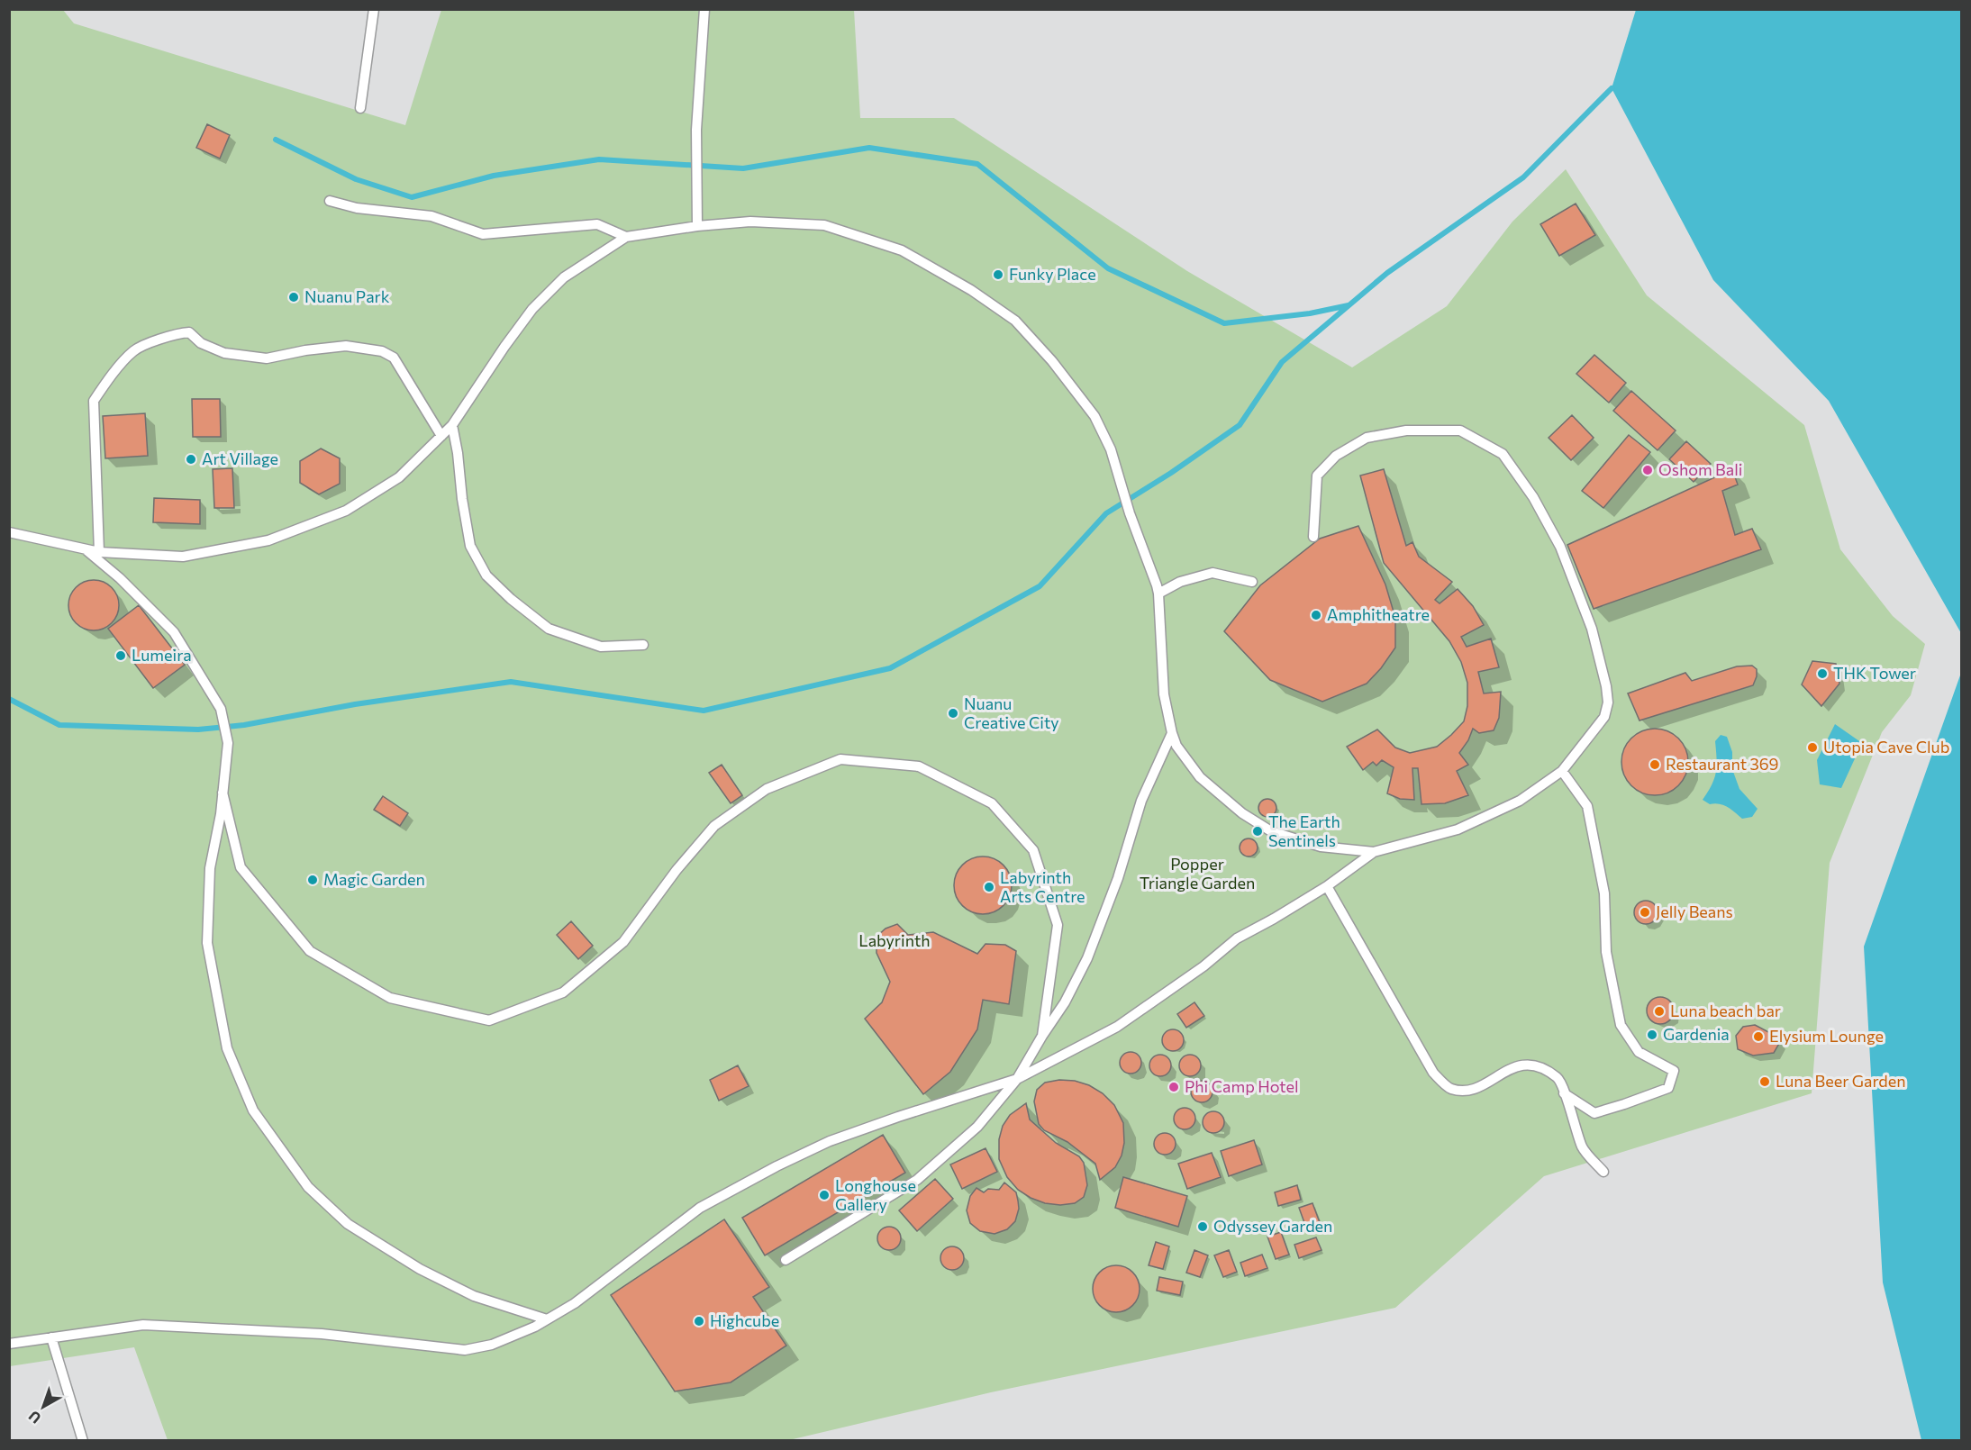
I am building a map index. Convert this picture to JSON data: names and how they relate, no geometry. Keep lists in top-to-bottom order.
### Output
{
  "parks": ["Popper Triangle Garden", "Labyrinth"],
  "places": [
    "Funky Place",
    "Nuanu Park",
    "Art Village",
    "Oshom Bali",
    "Amphitheatre",
    "Lumeira",
    "THK Tower",
    "Nuanu Creative City",
    "Utopia Cave Club",
    "Restaurant 369",
    "The Earth Sentinels",
    "Magic Garden",
    "Labyrinth Arts Centre",
    "Jelly Beans",
    "Luna beach bar",
    "Gardenia",
    "Elysium Lounge",
    "Luna Beer Garden",
    "Phi Camp Hotel",
    "Longhouse Gallery",
    "Odyssey Garden",
    "Highcube"
  ],
  "north": "bottom left"
}
